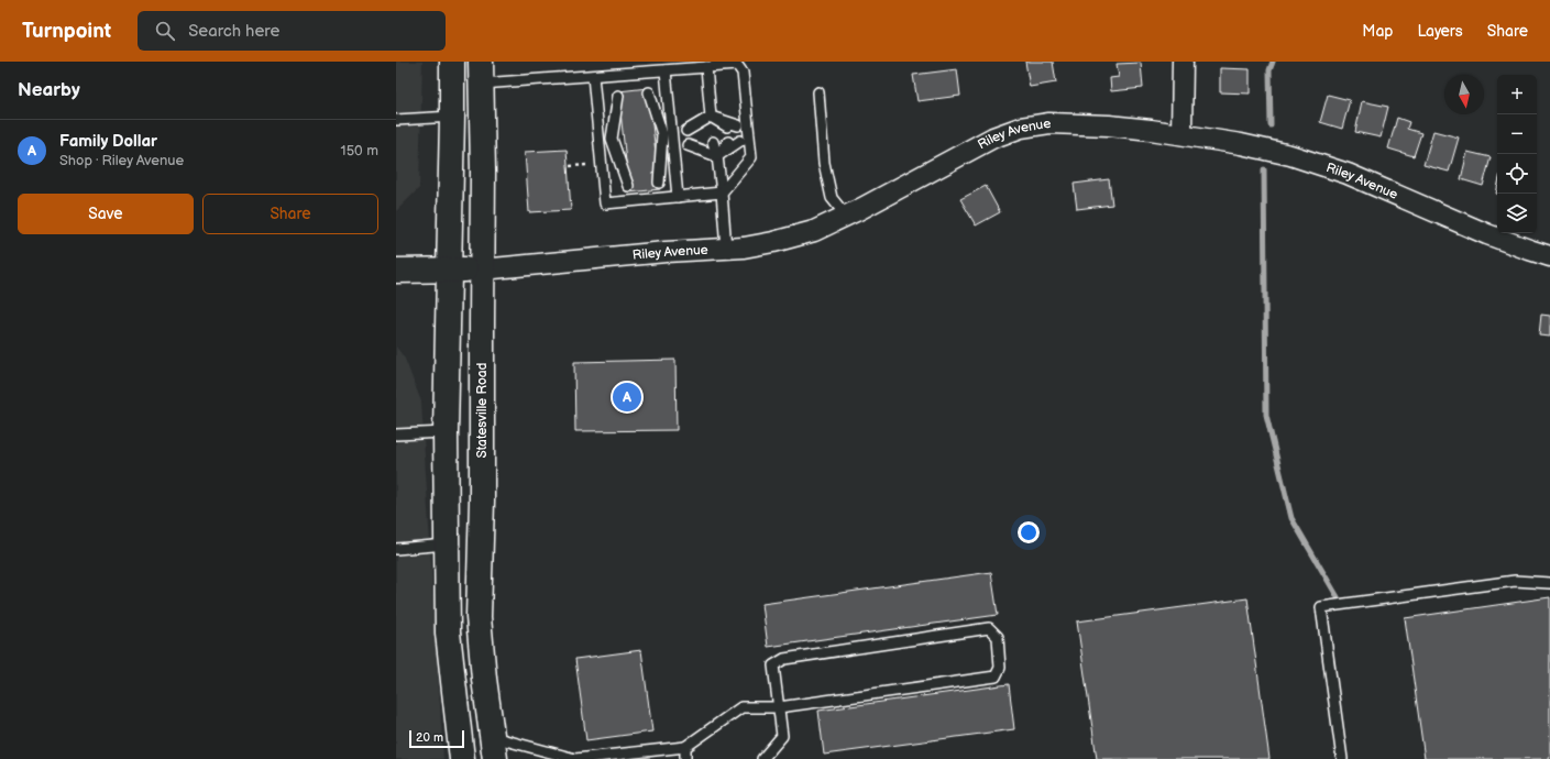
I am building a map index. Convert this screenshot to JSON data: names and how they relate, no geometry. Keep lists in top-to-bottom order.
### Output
{
  "streets": {
    "main road": ["Statesville Road"],
    "street": ["Riley Avenue"]
  },
  "crossings": [
    ["Riley Avenue", "Statesville Road"]
  ],
  "scale_bar": "20 m",
  "north": "bottom",
  "page": {
    "header": "Turnpoint",
    "search": "Search here",
    "nav": ["Map", "Layers", "Share"],
    "heading": "Nearby",
    "map_buttons": ["+", "−"],
    "list": [
      {
        "mark": "A",
        "name": "Family Dollar",
        "note": "Shop · Riley Avenue",
        "value": "150 m"
      }
    ],
    "buttons": ["Save", "Share"],
    "pins": "A",
    "scale": "20 m"
  }
}
